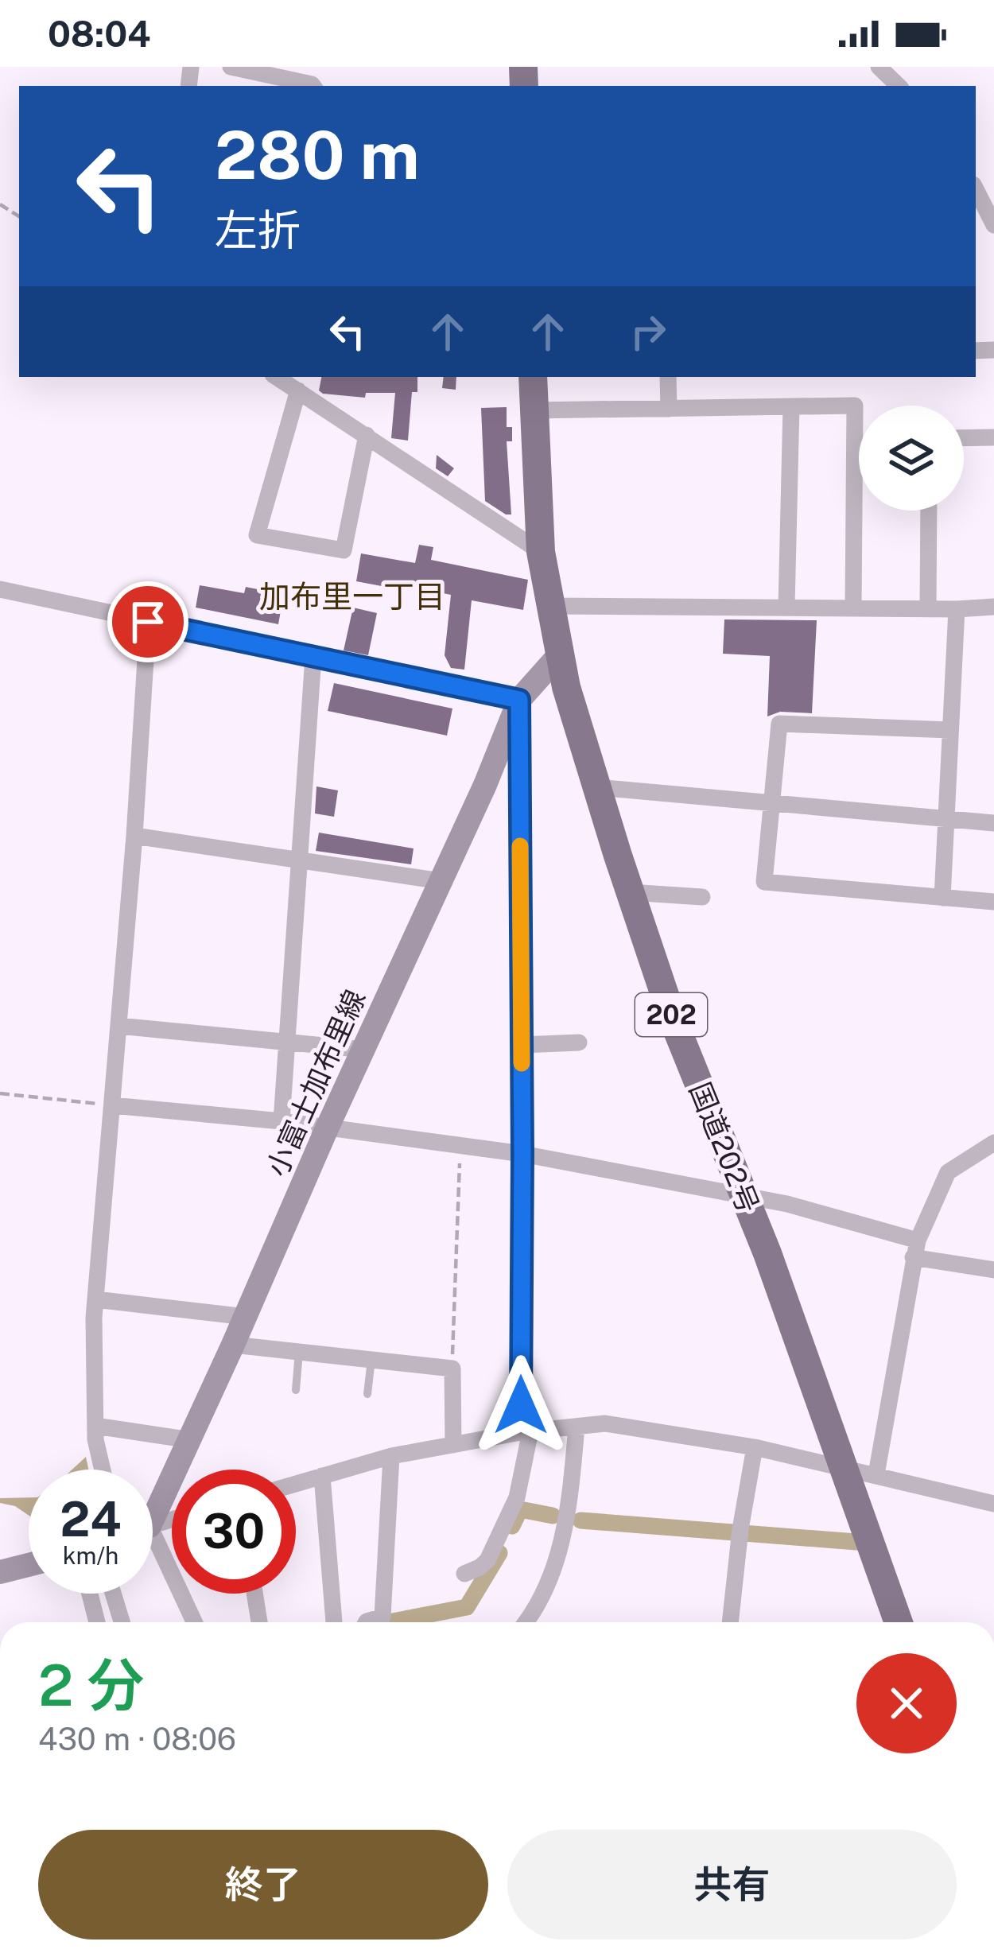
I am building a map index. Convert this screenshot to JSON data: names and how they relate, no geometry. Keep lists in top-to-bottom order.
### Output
{
  "streets": {
    "highway": ["202", "国道202号"],
    "main road": ["小富士加布里線"]
  },
  "crossings": [
    ["小富士加布里線", "国道202号"]
  ],
  "districts": ["加布里一丁目"],
  "page": {
    "status": "08:04",
    "turn": ["280 m", "左折"],
    "speed": "24 km/h",
    "limit": "30",
    "heading": ["2 分", "430 m · 08:06"],
    "buttons": ["終了", "共有"]
  }
}
